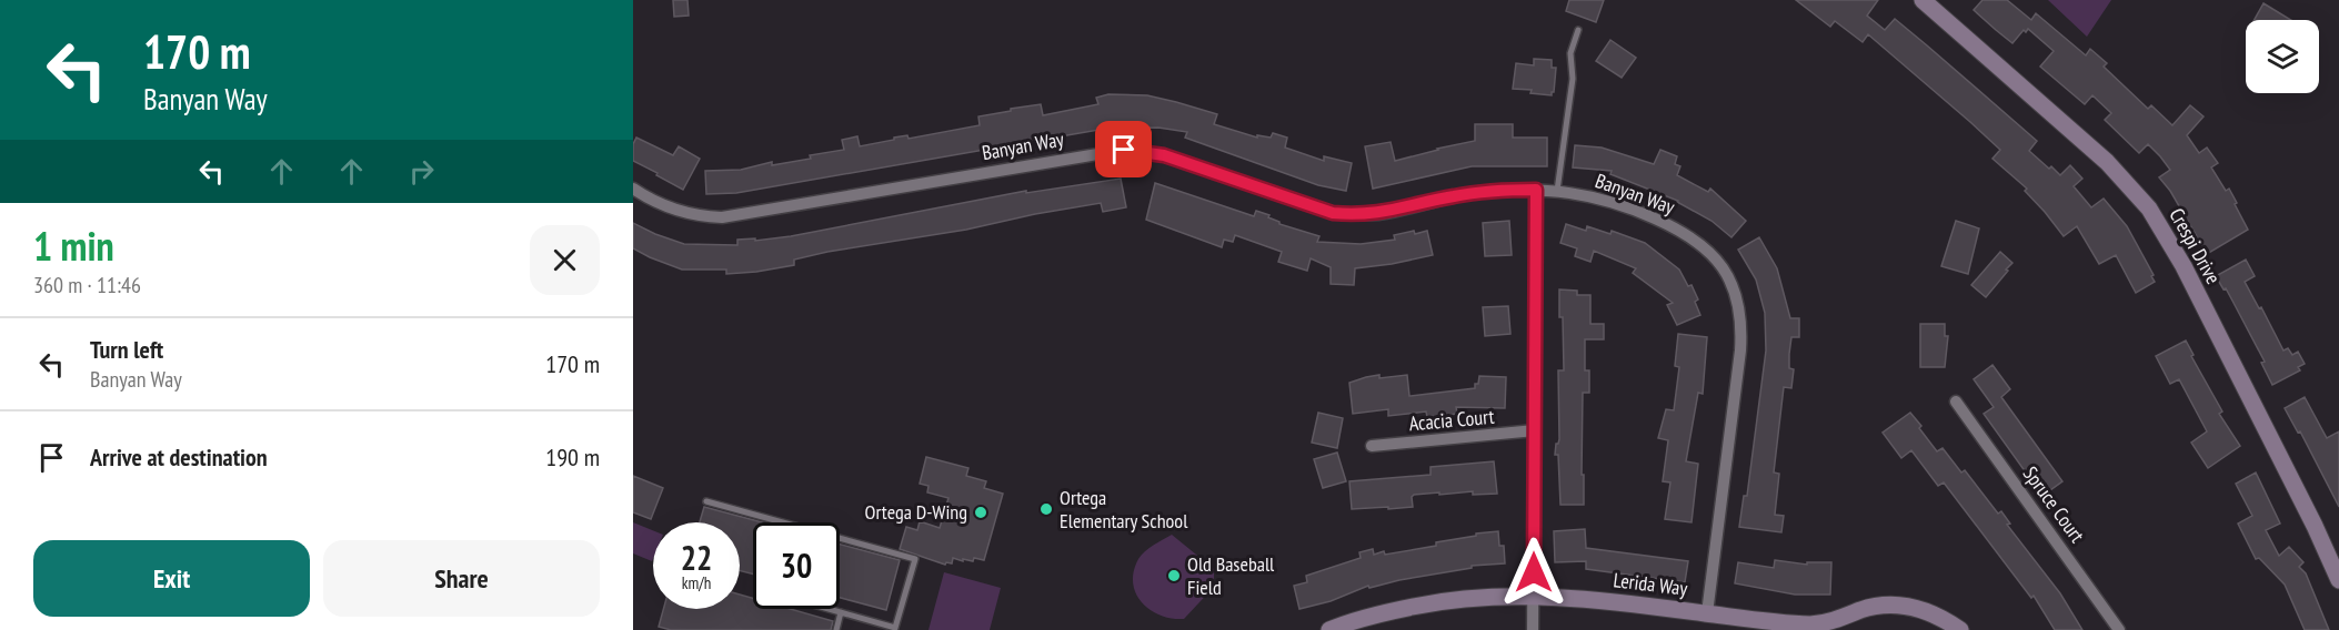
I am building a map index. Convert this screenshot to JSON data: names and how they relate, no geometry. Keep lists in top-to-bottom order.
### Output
{
  "streets": {
    "street": [
      "Banyan Way",
      "Crespi Drive",
      "Acacia Court",
      "Spruce Court",
      "Lerida Way"
    ]
  },
  "crossings": [
    ["Banyan Way", "Lerida Way"]
  ],
  "places": ["Ortega Elementary School", "Ortega D-Wing", "Old Baseball Field"],
  "page": {
    "turn": ["170 m", "Banyan Way"],
    "heading": ["1 min", "360 m · 11:46"],
    "list": [
      {
        "name": "Turn left",
        "note": "Banyan Way",
        "value": "170 m"
      },
      {
        "name": "Arrive at destination",
        "value": "190 m"
      }
    ],
    "speed": "22 km/h",
    "limit": "30",
    "buttons": ["Exit", "Share"]
  }
}
